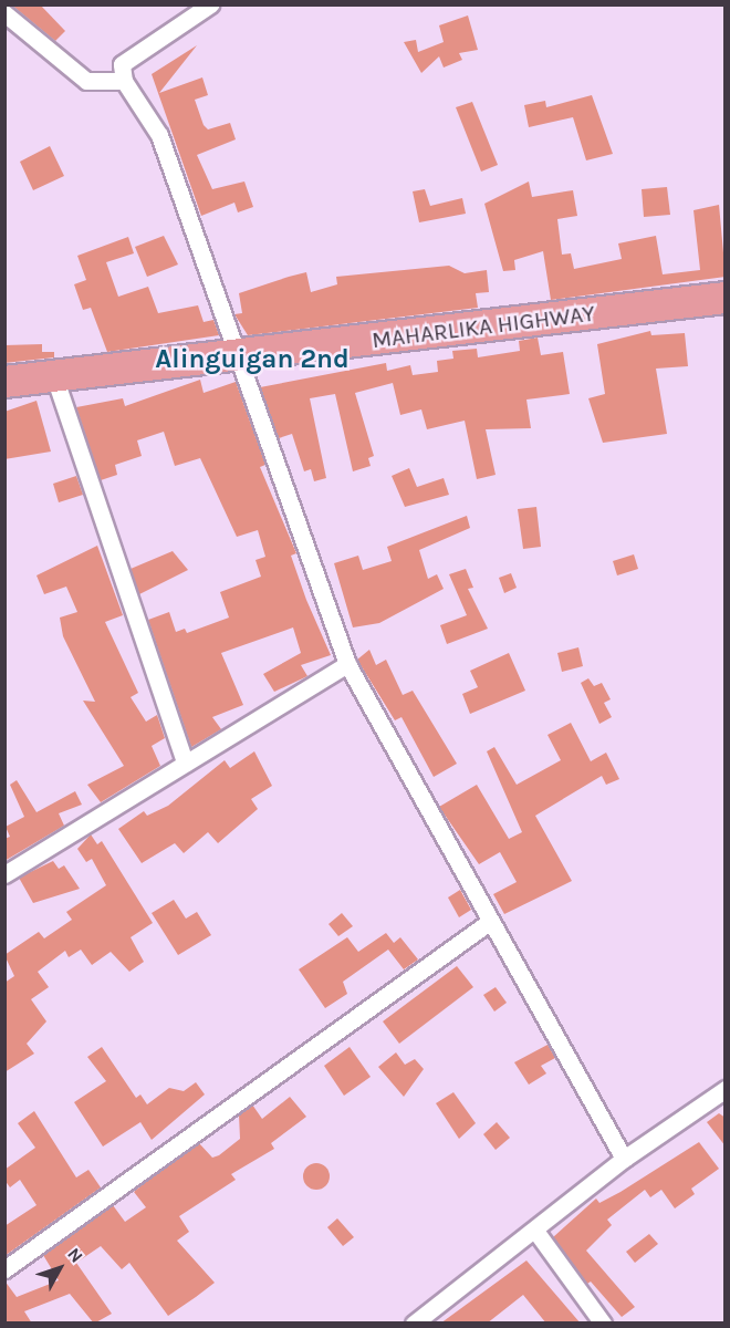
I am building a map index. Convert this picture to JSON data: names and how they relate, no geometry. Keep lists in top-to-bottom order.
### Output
{
  "streets": {
    "highway": ["MAHARLIKA HIGHWAY"]
  },
  "districts": ["Alinguigan 2nd"],
  "north": "top right"
}
